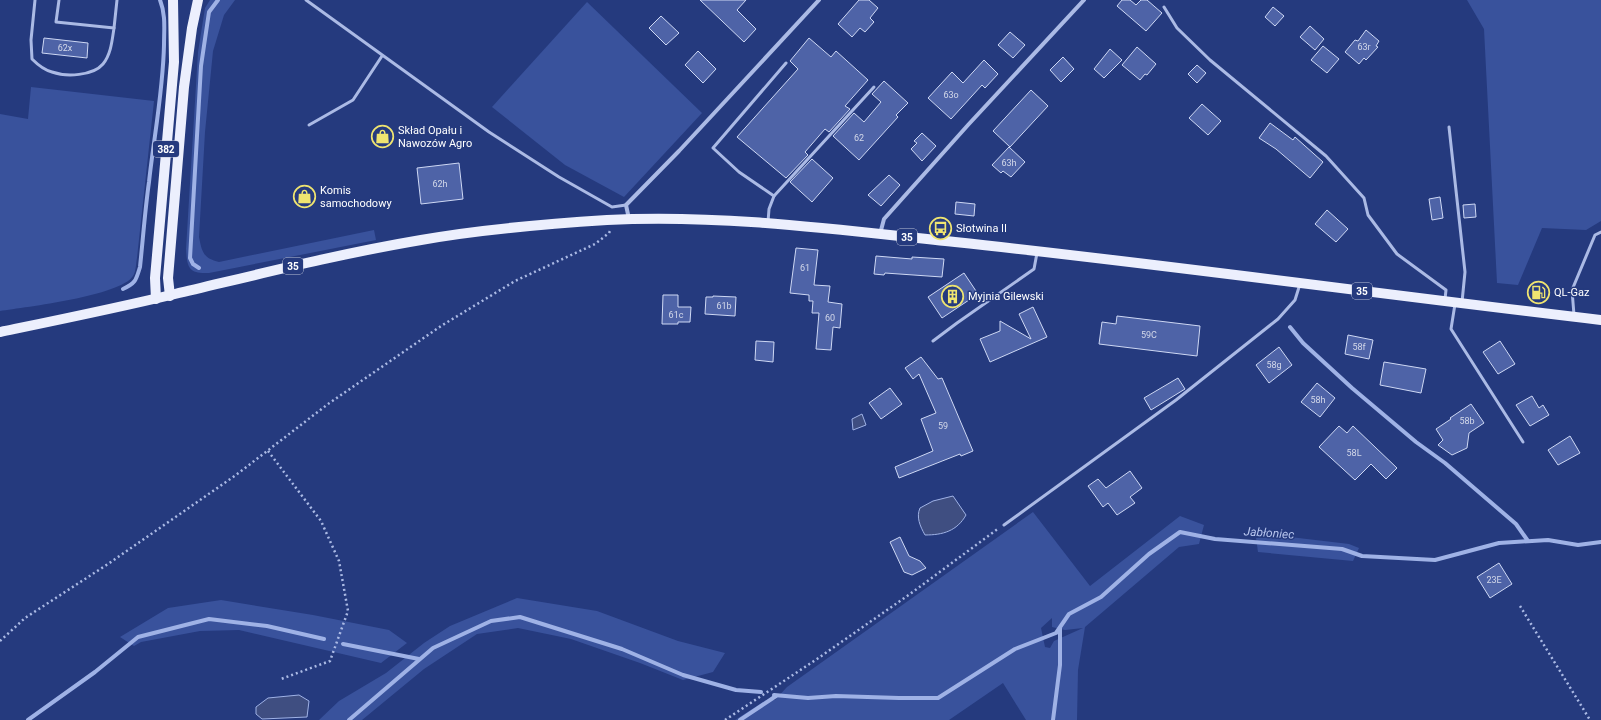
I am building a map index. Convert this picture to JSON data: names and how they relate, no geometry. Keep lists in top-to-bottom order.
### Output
{
  "streets": {
    "main road": ["382", "35"]
  },
  "crossings": [
    ["382", "35"]
  ],
  "water": ["Jabłoniec"],
  "places": {
    "shop": ["Skład Opału i Nawozów Agro", "Komis samochodowy"],
    "bus stop": ["Słotwina II"],
    "fuel station": ["QL-Gaz"],
    "building": ["Myjnia Gilewski"]
  },
  "house_numbers": [
    "63r",
    "62x",
    "63o",
    "62",
    "63h",
    "62h",
    "61",
    "61b",
    "61c",
    "60",
    "59C",
    "58f",
    "58g",
    "58h",
    "58b",
    "59",
    "58L",
    "23E"
  ]
}
